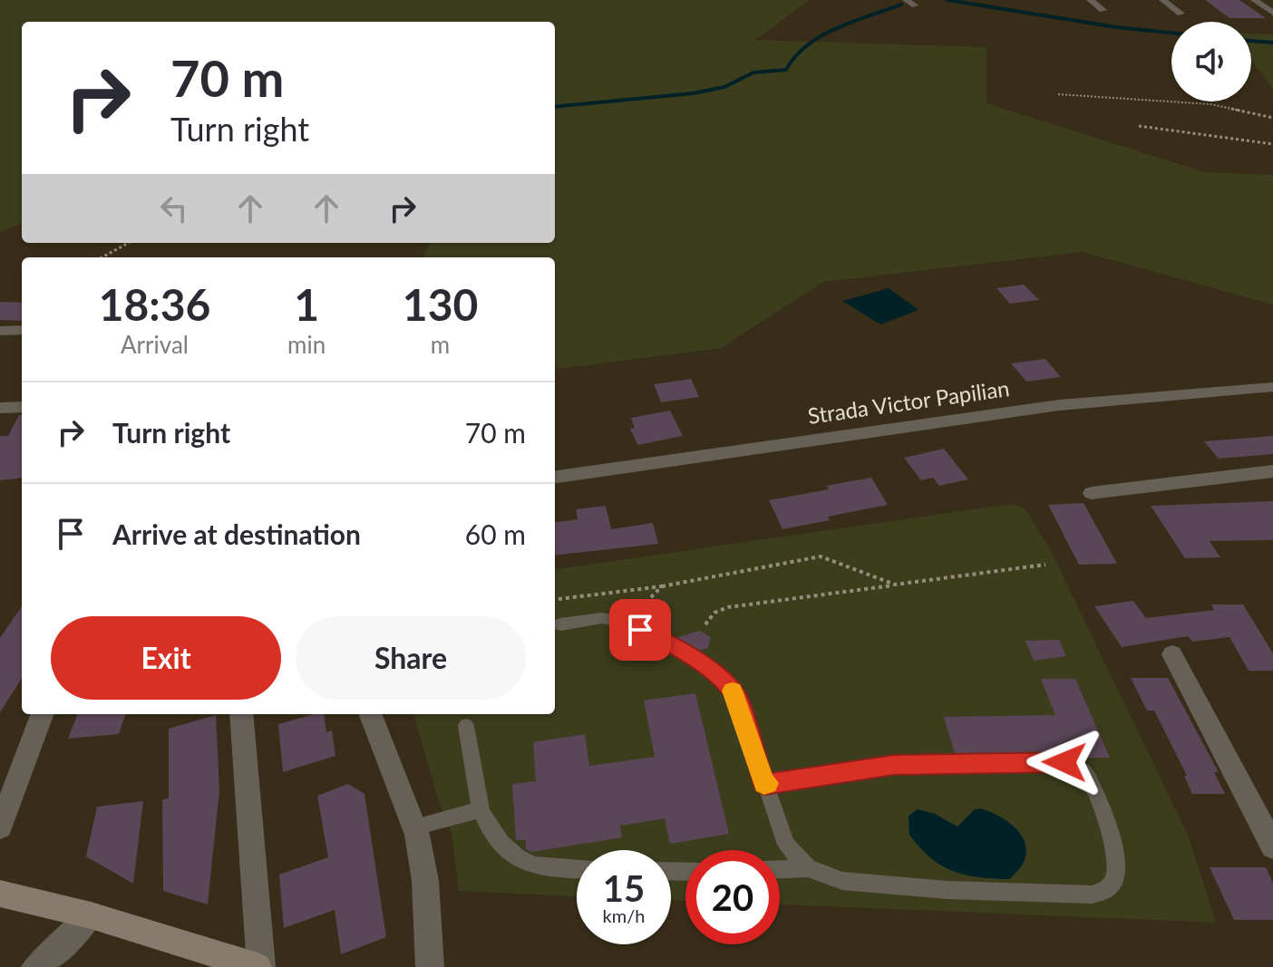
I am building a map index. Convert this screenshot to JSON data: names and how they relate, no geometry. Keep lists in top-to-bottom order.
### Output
{
  "streets": {
    "street": ["Strada Victor Papilian"]
  },
  "page": {
    "turn": ["70 m", "Turn right"],
    "eta": [
      "18:36",
      "Arrival",
      "1",
      "min",
      "130",
      "m"
    ],
    "list": [
      {
        "name": "Turn right",
        "value": "70 m"
      },
      {
        "name": "Arrive at destination",
        "value": "60 m"
      }
    ],
    "buttons": ["Exit", "Share"],
    "speed": "15 km/h",
    "limit": "20"
  }
}
